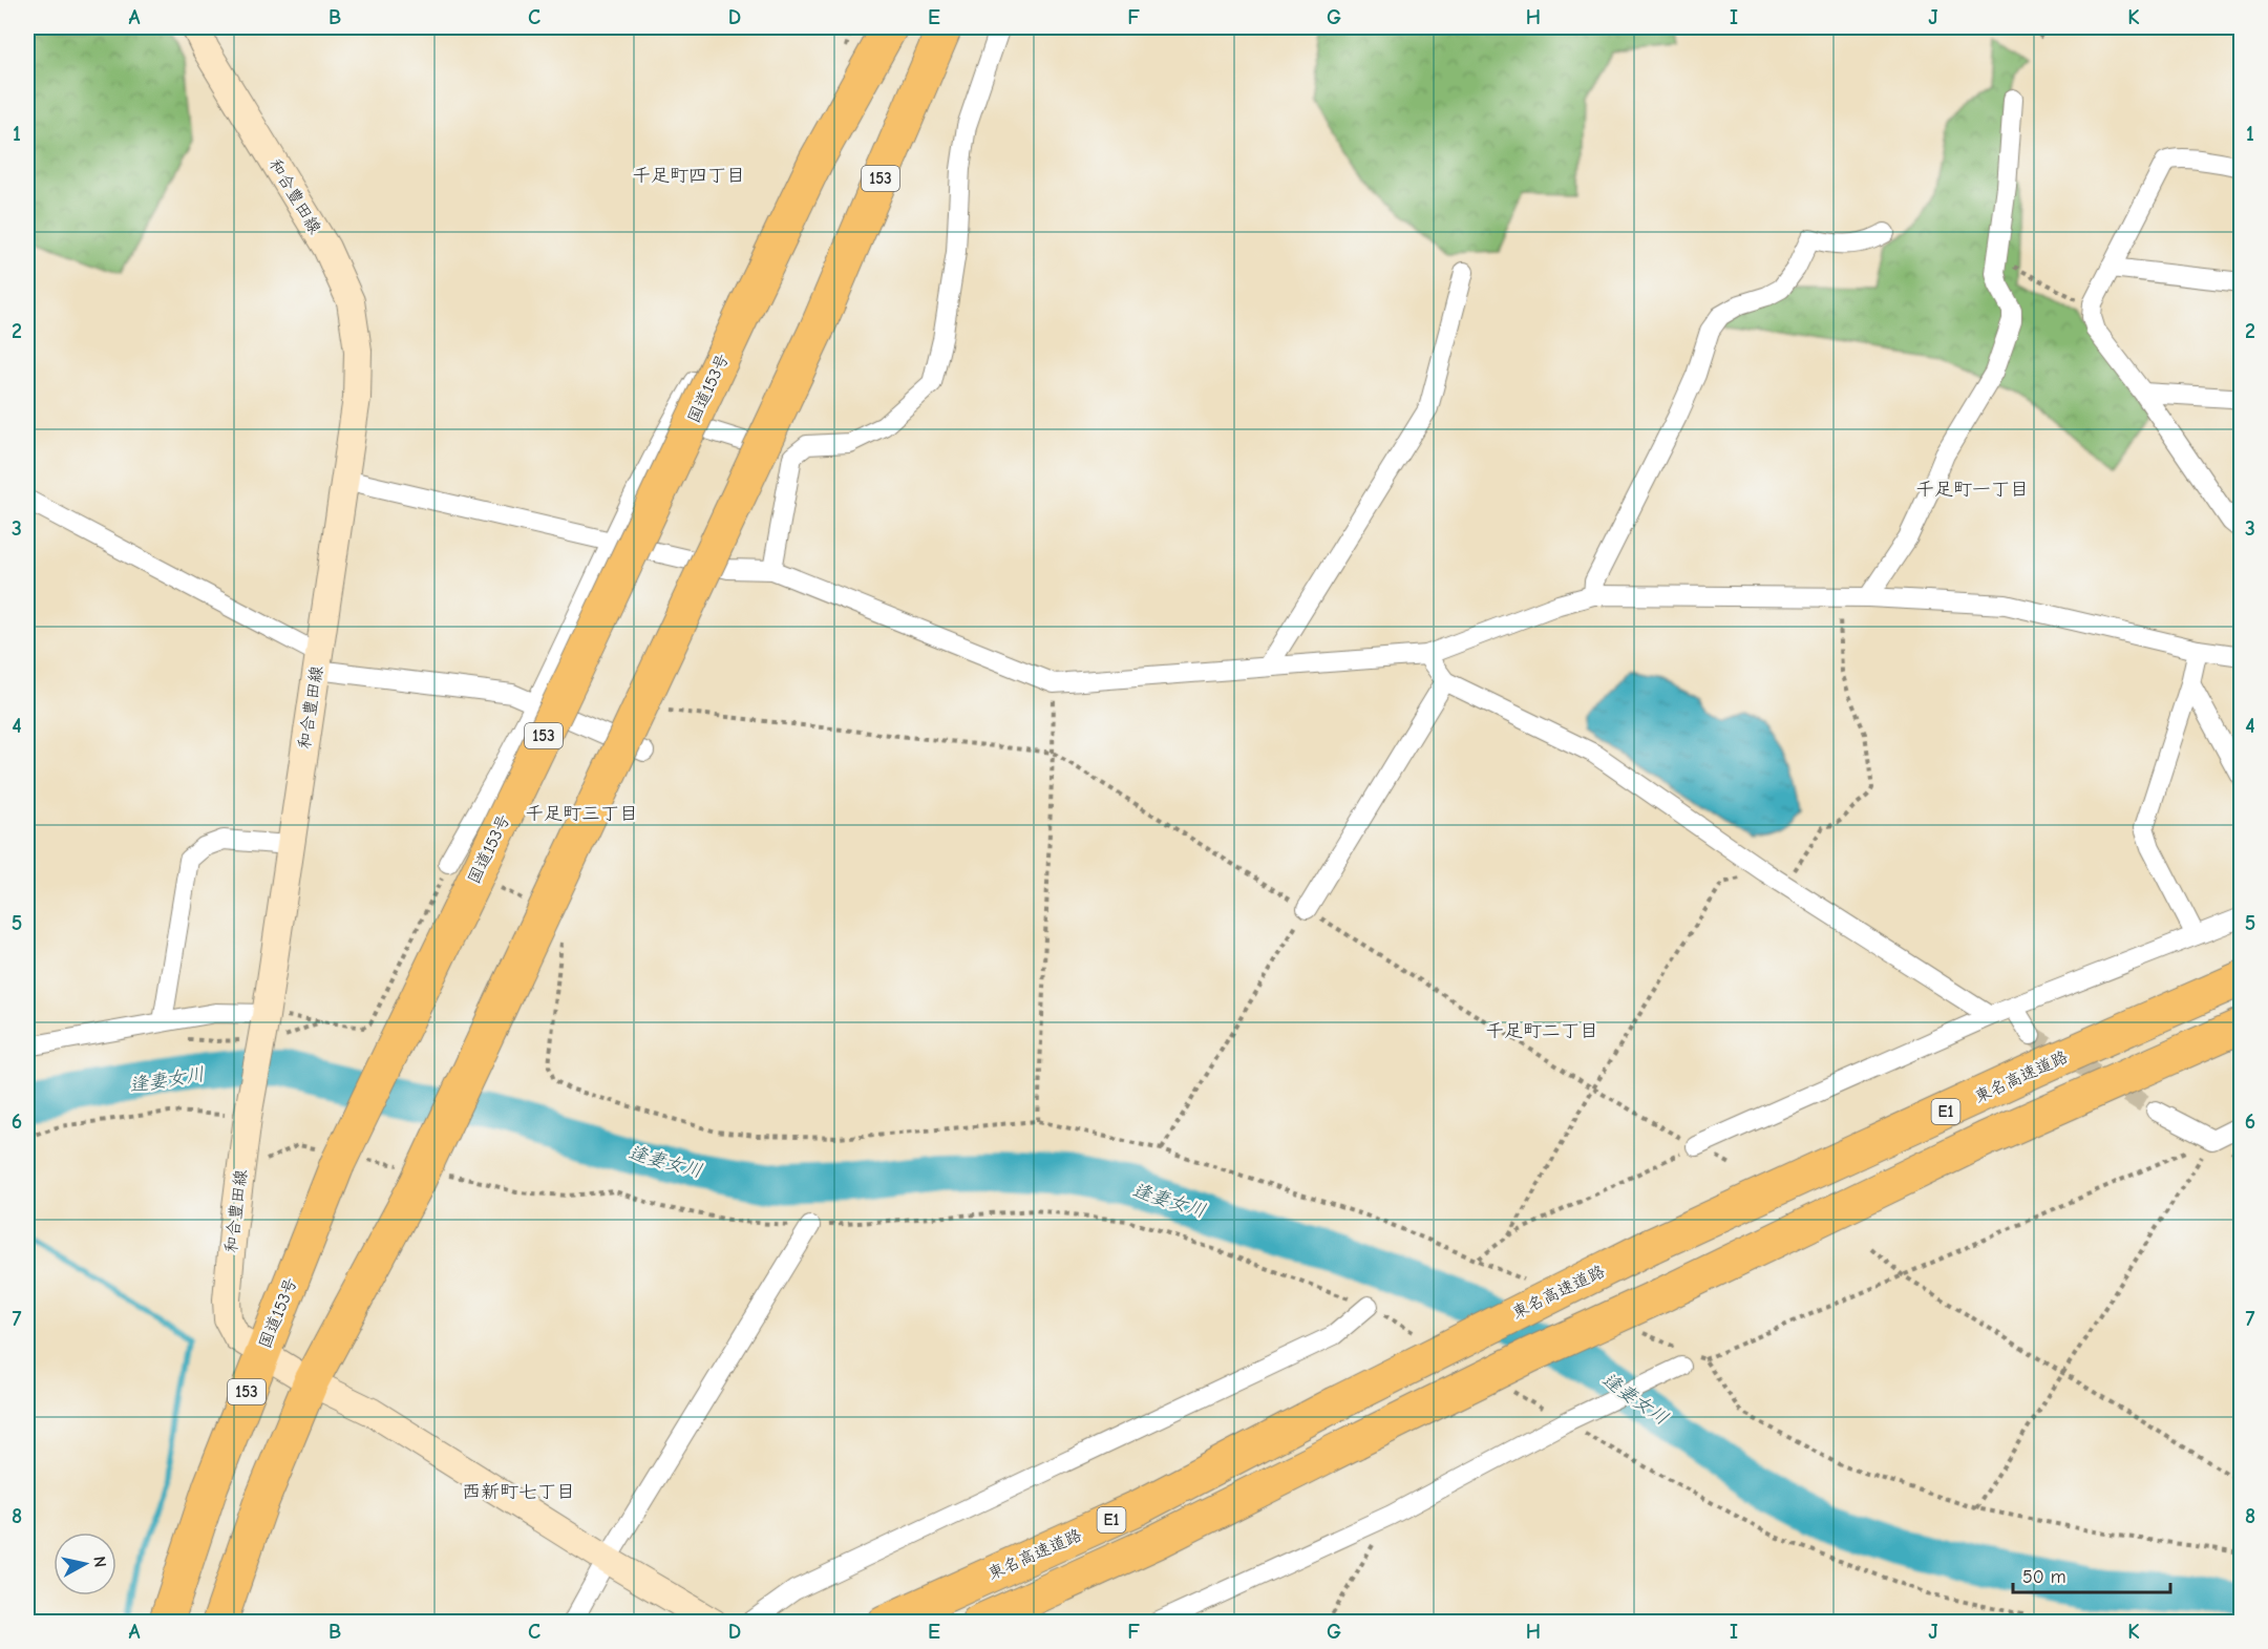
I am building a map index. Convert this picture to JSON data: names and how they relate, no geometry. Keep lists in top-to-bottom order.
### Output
{
  "streets": {
    "highway": [
      "153",
      "国道153号",
      "東名高速道路",
      "E1"
    ],
    "main road": ["和合豊田線"]
  },
  "crossings": [
    ["153", "和合豊田線"],
    ["和合豊田線", "国道153号"]
  ],
  "districts": [
    "千足町四丁目",
    "千足町一丁目",
    "千足町三丁目",
    "千足町二丁目",
    "西新町七丁目"
  ],
  "water": ["逢妻女川"],
  "scale_bar": "50 m",
  "north": "right",
  "grid": {
    "columns": [
      "A",
      "B",
      "C",
      "D",
      "E",
      "F",
      "G",
      "H",
      "I",
      "J",
      "K"
    ],
    "rows": [
      "1",
      "2",
      "3",
      "4",
      "5",
      "6",
      "7",
      "8"
    ]
  }
}
